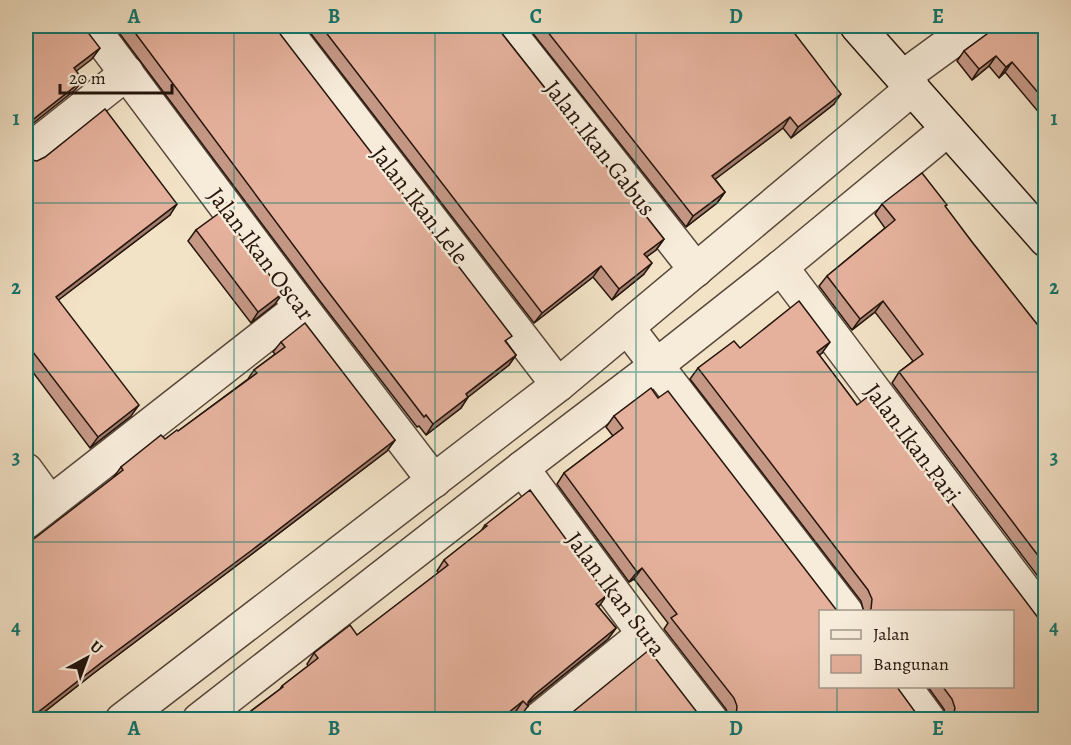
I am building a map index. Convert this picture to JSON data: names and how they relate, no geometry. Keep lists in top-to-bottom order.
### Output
{
  "streets": {
    "street": [
      "Jalan Ikan Gabus",
      "Jalan Ikan Lele",
      "Jalan Ikan Oscar",
      "Jalan Ikan Pari",
      "Jalan Ikan Sura"
    ]
  },
  "legend": ["Jalan", "Bangunan"],
  "scale_bar": "20 m",
  "north": "top right",
  "grid": {
    "columns": [
      "A",
      "B",
      "C",
      "D",
      "E"
    ],
    "rows": [
      "1",
      "2",
      "3",
      "4"
    ]
  }
}
